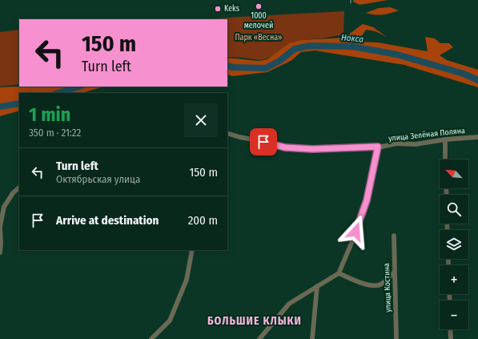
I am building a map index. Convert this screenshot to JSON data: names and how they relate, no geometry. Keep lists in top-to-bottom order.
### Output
{
  "streets": {
    "street": ["улица Зелёная Поляна", "улица Костина"]
  },
  "districts": ["БОЛЬШИЕ КЛЫКИ"],
  "water": ["Нокса"],
  "parks": ["Парк «Весна»"],
  "places": ["1000 мелочей", "Keks"],
  "north": "top left",
  "page": {
    "turn": ["150 m", "Turn left"],
    "heading": ["1 min", "350 m · 21:22"],
    "list": [
      {
        "name": "Turn left",
        "note": "Октябрьская улица",
        "value": "150 m"
      },
      {
        "name": "Arrive at destination",
        "value": "200 m"
      }
    ],
    "map_buttons": ["+", "−"]
  }
}
